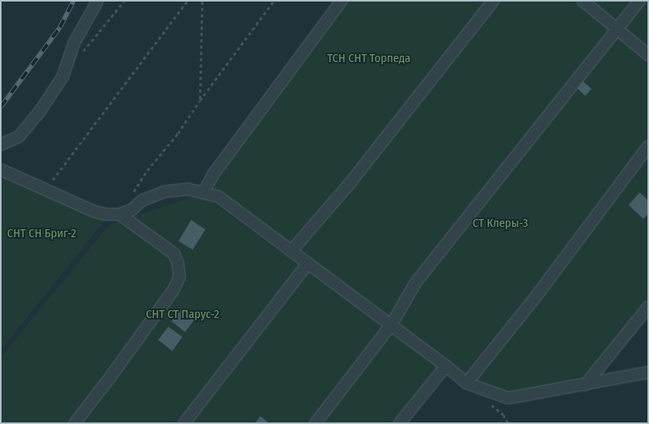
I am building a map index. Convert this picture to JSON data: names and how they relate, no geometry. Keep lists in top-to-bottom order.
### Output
{
  "parks": [
    "ТСН СНТ Торпеда",
    "СТ Клеры-3",
    "СНТ СН Бриг-2",
    "СНТ СТ Парус-2"
  ]
}
